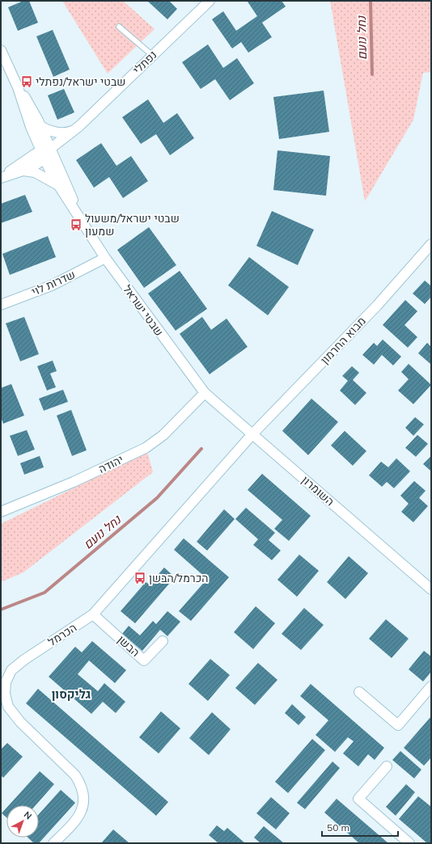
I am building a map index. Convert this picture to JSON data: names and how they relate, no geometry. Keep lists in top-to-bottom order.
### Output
{
  "streets": {
    "street": [
      "נפתלי",
      "שדרות לוי",
      "שבטי ישראל",
      "מבוא החרמון",
      "יהודה",
      "השומרון",
      "הכרמל",
      "הבשן"
    ]
  },
  "crossings": [
    ["נפתלי", "שבטי ישראל"],
    ["שדרות לוי", "שבטי ישראל"],
    ["שבטי ישראל", "יהודה"],
    ["שבטי ישראל", "השומרון"],
    ["מבוא החרמון", "השומרון"],
    ["מבוא החרמון", "הכרמל"],
    ["יהודה", "השומרון"],
    ["השומרון", "הכרמל"],
    ["הכרמל", "הבשן"]
  ],
  "districts": ["גליקסון"],
  "water": ["נחל נועם"],
  "places": {
    "bus stop": ["שבטי ישראל/נפתלי", "שבטי ישראל/משעול שמעון", "הכרמל/הבשן"]
  },
  "scale_bar": "50 m",
  "north": "top right"
}
